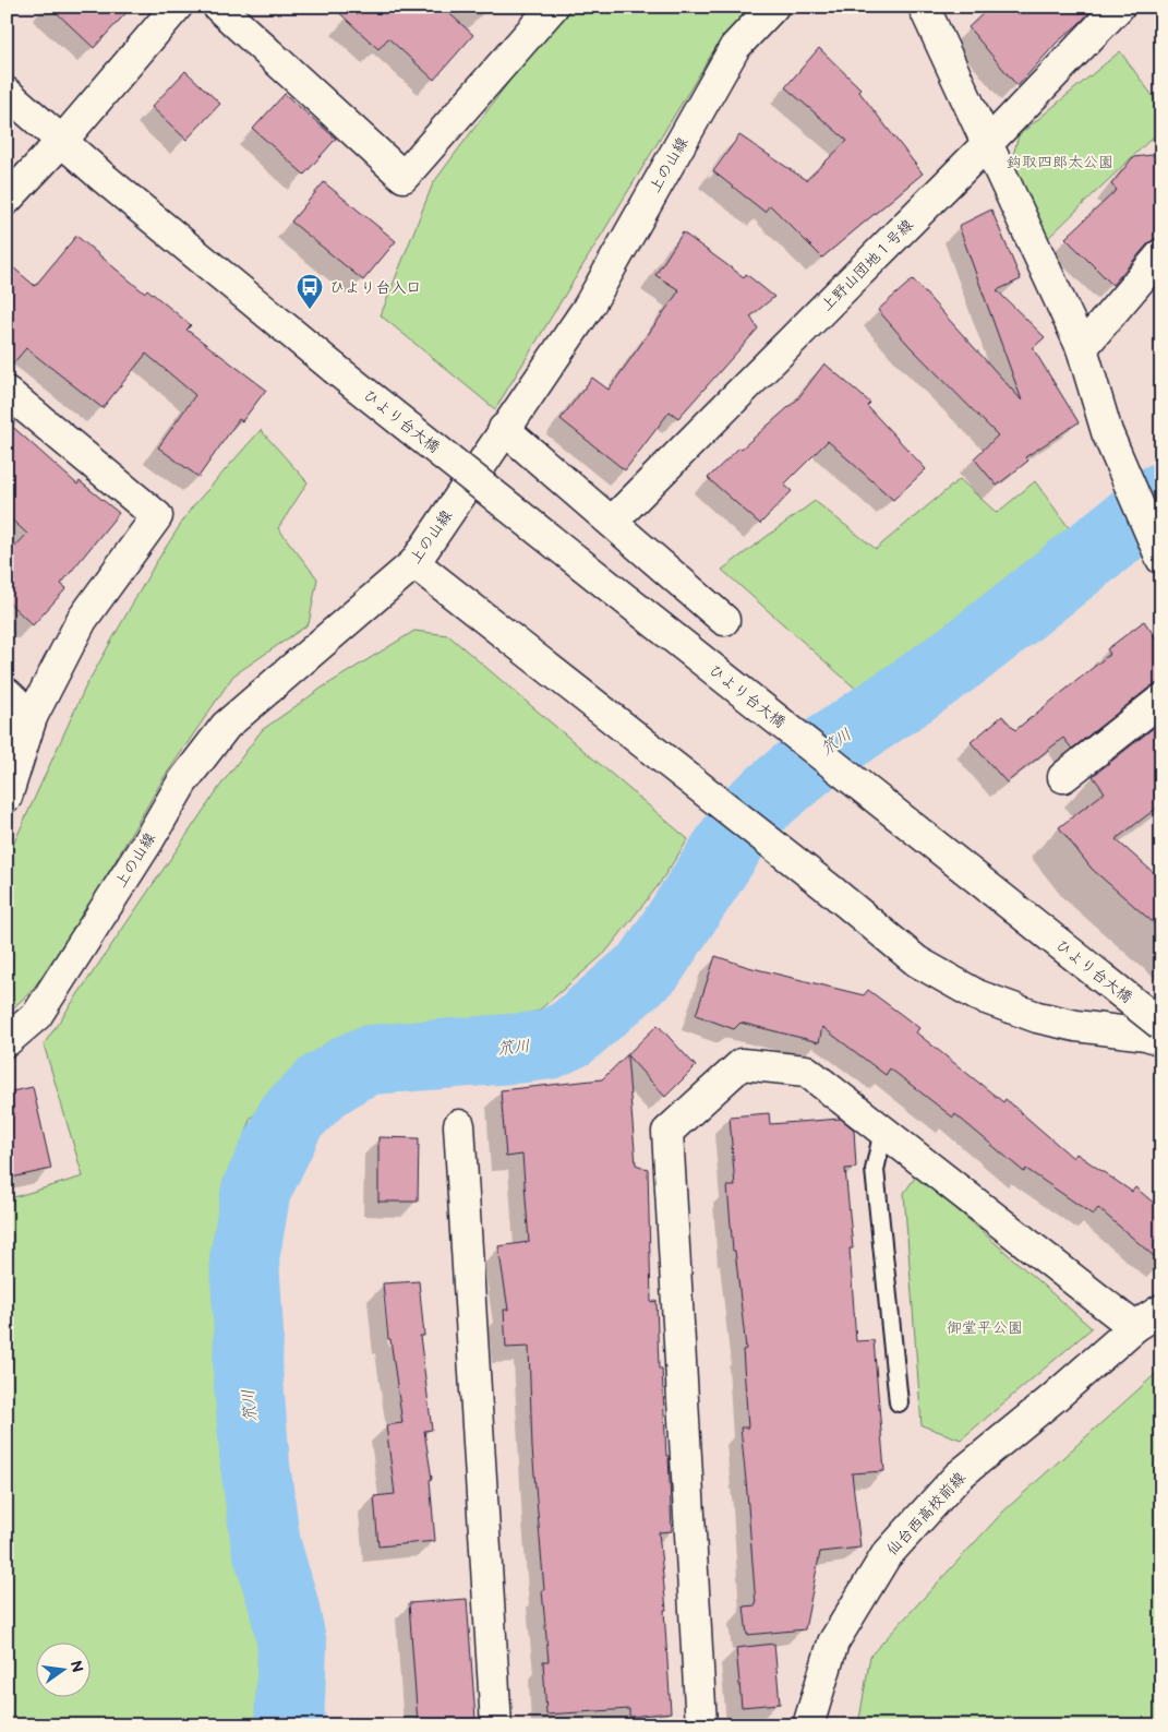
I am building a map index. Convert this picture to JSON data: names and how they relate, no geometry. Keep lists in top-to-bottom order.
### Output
{
  "streets": {
    "street": [
      "上の山線",
      "上野山団地１号線",
      "ひより台大橋",
      "仙台西高校前線"
    ]
  },
  "water": ["笊川"],
  "parks": ["鈎取四郎太公園", "御堂平公園"],
  "places": {
    "bus stop": ["ひより台入口"]
  },
  "north": "right"
}
